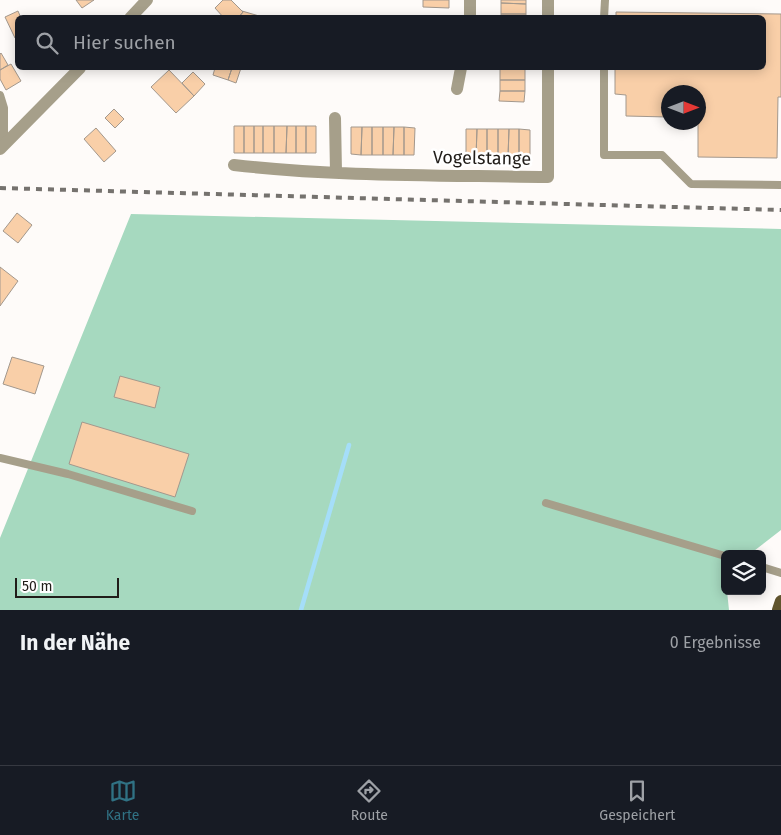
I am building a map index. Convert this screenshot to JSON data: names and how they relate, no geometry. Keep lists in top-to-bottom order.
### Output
{
  "streets": {
    "street": ["Vogelstange"]
  },
  "scale_bar": "50 m",
  "north": "right",
  "page": {
    "search": "Hier suchen",
    "scale": "50 m",
    "heading": ["In der Nähe", "0 Ergebnisse"],
    "nav": ["Karte", "Route", "Gespeichert"]
  }
}
